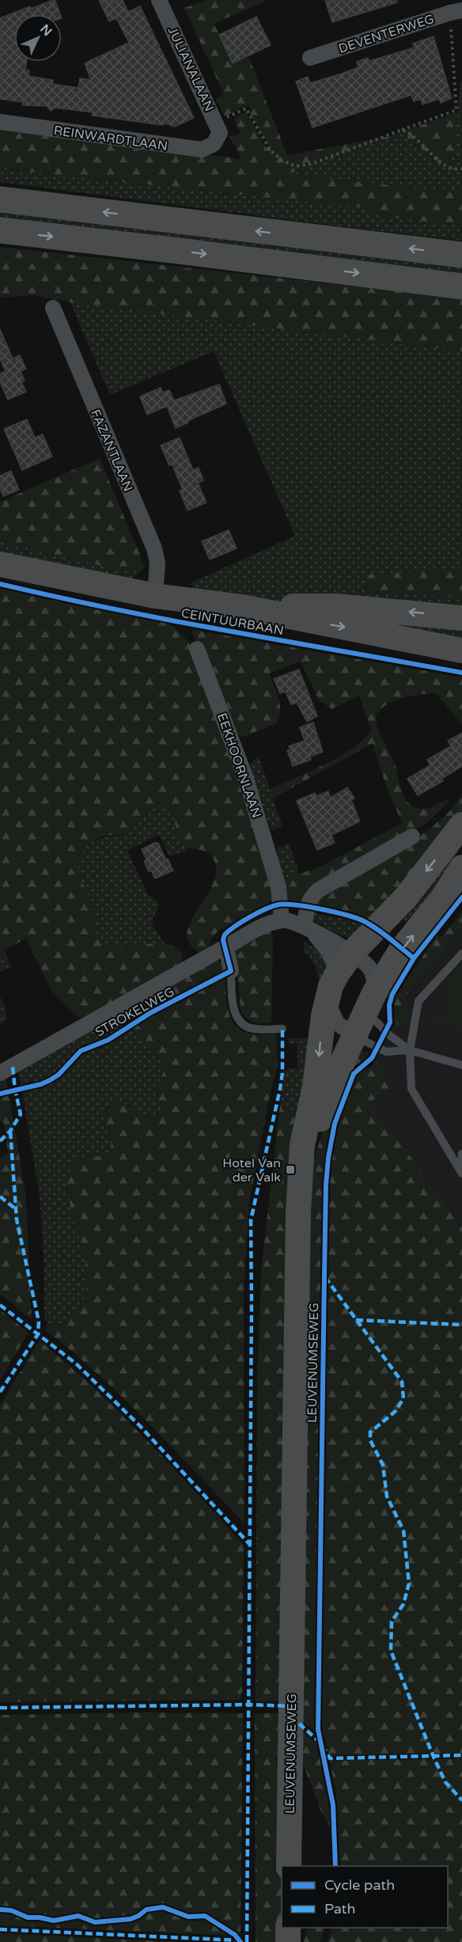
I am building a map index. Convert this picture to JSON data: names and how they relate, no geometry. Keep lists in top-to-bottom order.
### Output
{
  "streets": {
    "main road": ["CEINTUURBAAN", "LEUVENUMSEWEG"],
    "street": [
      "DEVENTERWEG",
      "JULIANALAAN",
      "REINWARDTLAAN",
      "FAZANTLAAN",
      "EEKHOORNLAAN",
      "STROKELWEG"
    ]
  },
  "crossings": [
    ["JULIANALAAN", "REINWARDTLAAN"],
    ["FAZANTLAAN", "CEINTUURBAAN"],
    ["EEKHOORNLAAN", "STROKELWEG"]
  ],
  "places": {
    "transit": ["Hotel Van der Valk"]
  },
  "legend": ["Cycle path", "Path"],
  "north": "top right"
}
